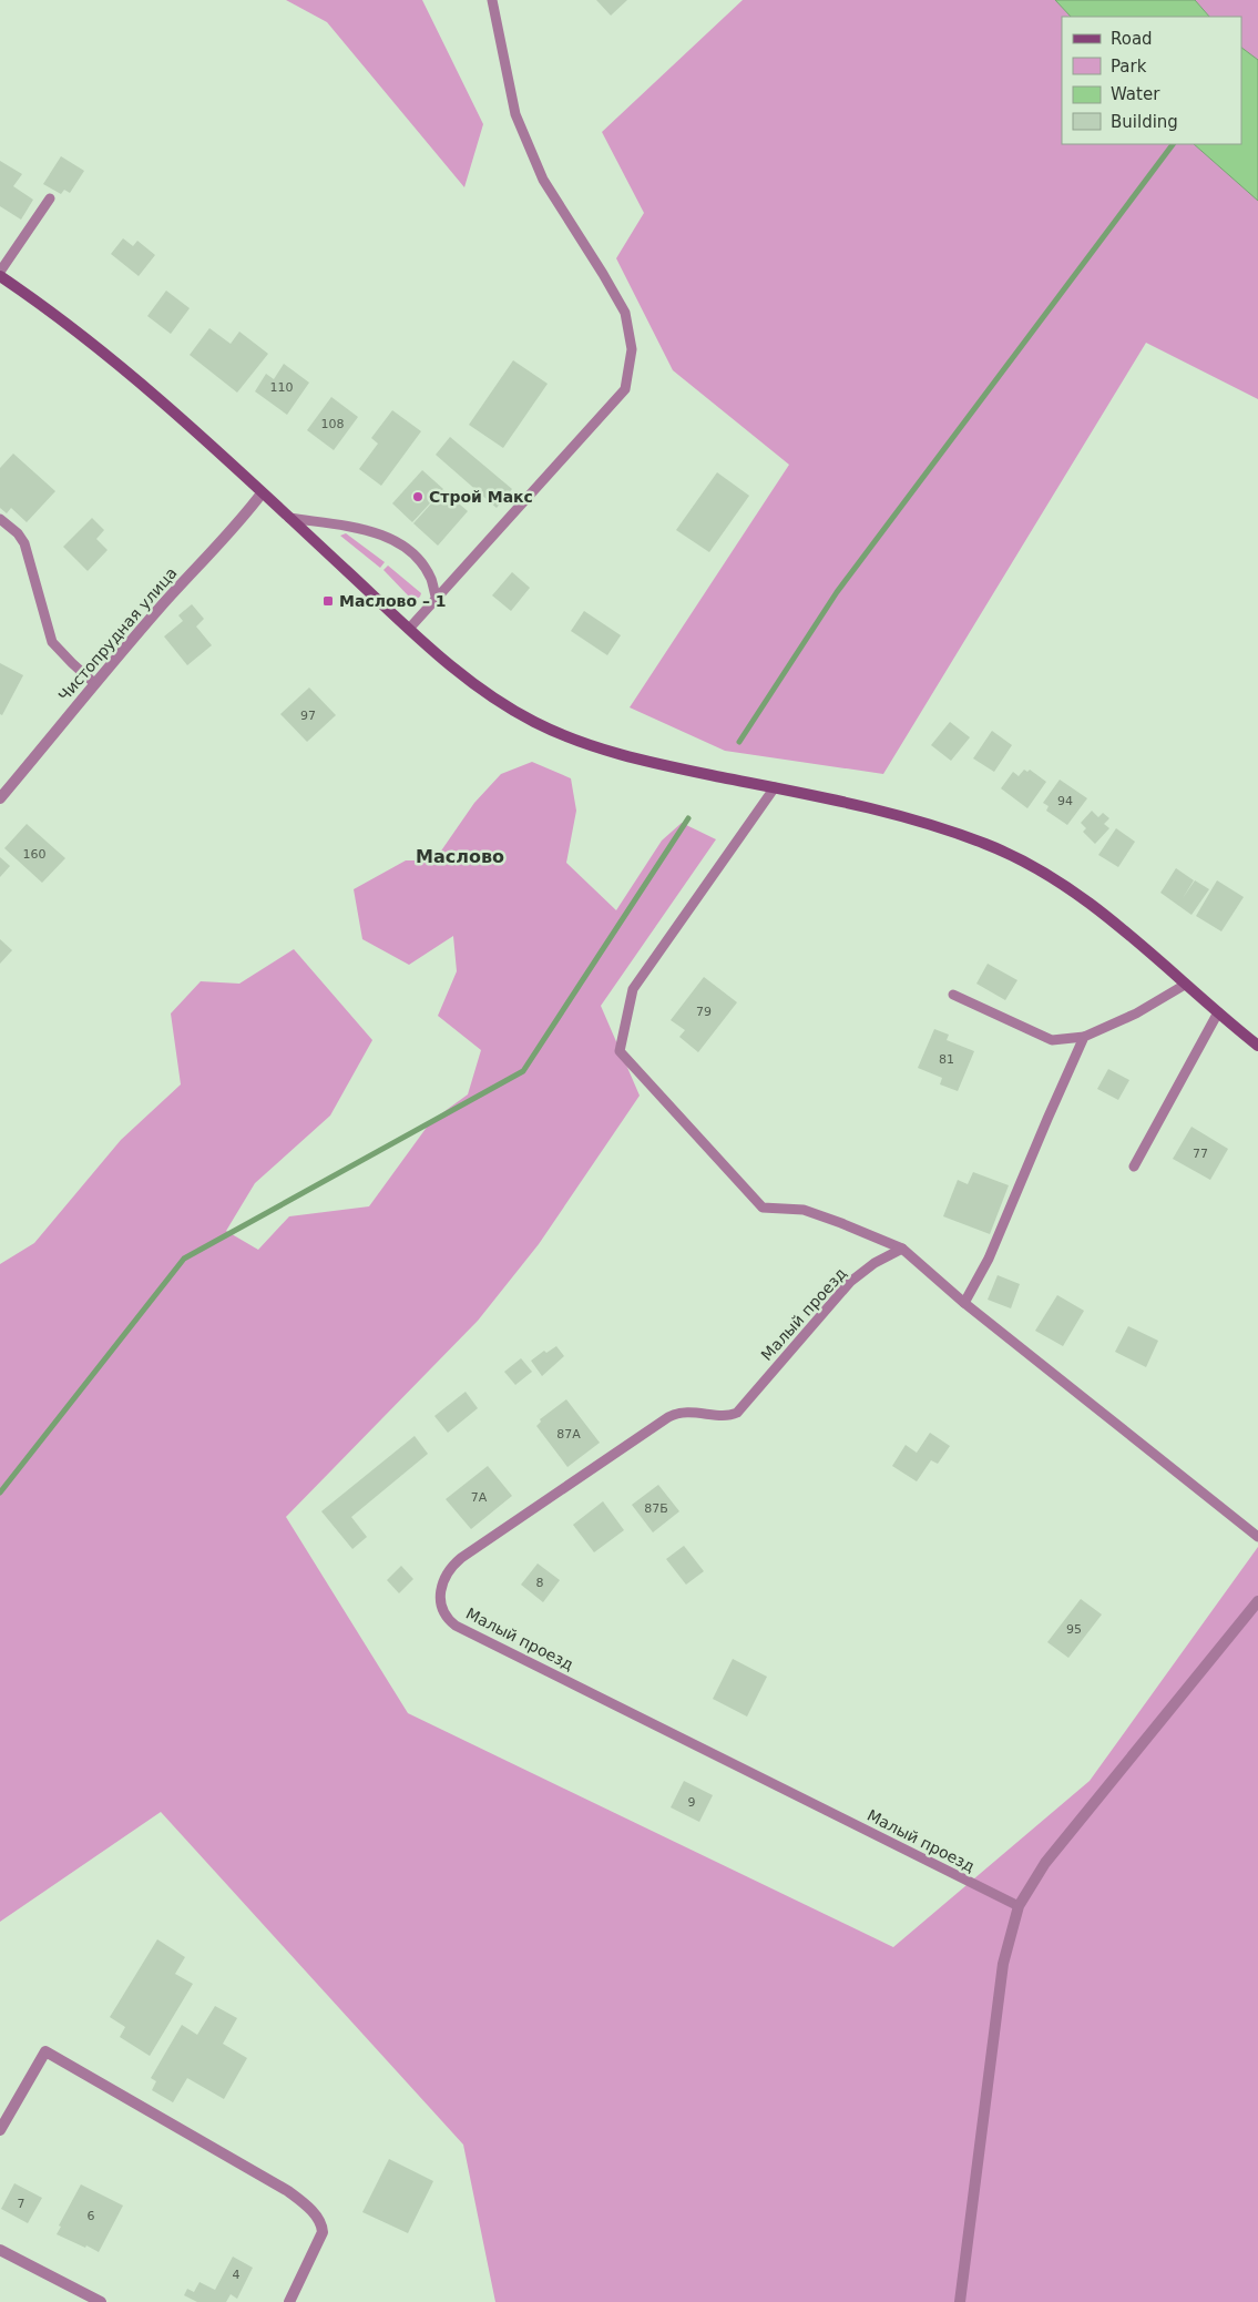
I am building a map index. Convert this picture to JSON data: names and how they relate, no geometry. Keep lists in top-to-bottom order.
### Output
{
  "streets": {
    "street": ["Чистопрудная улица"],
    "lane": ["Малый проезд"]
  },
  "districts": ["Маслово"],
  "places": {
    "other": ["Строй Макс"],
    "transit": ["Маслово – 1"]
  },
  "house_numbers": [
    "110",
    "108",
    "97",
    "94",
    "160",
    "79",
    "81",
    "77",
    "87А",
    "7А",
    "87Б",
    "8",
    "95",
    "9",
    "7",
    "6",
    "4"
  ],
  "legend": [
    "Road",
    "Park",
    "Water",
    "Building"
  ]
}
